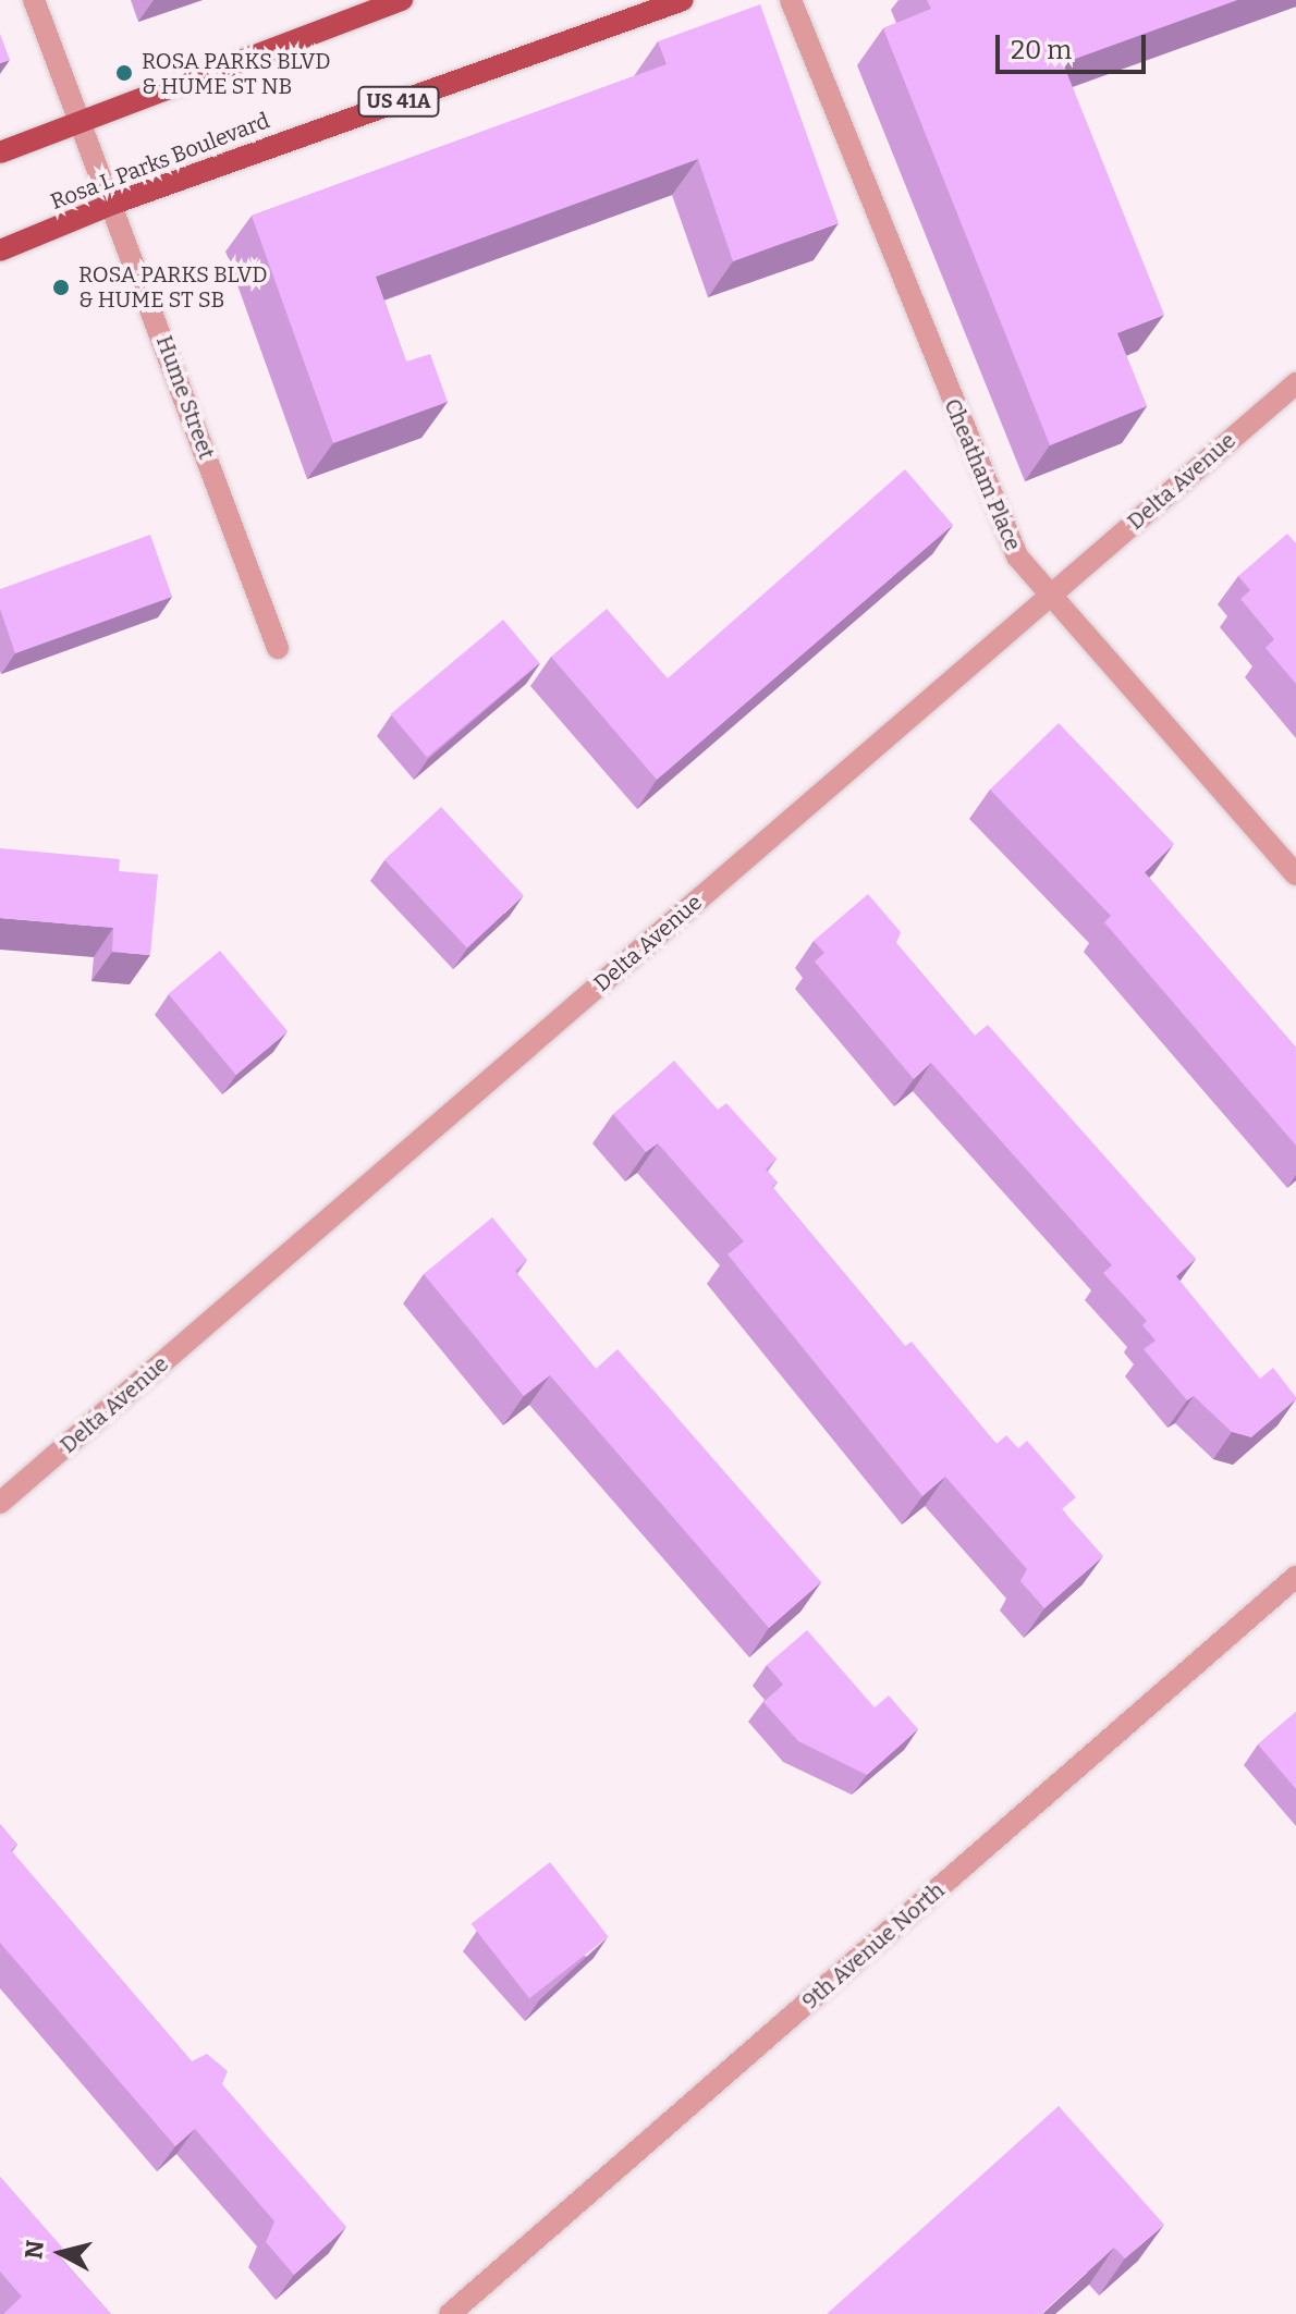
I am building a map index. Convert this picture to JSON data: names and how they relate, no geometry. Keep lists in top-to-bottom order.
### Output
{
  "streets": {
    "main road": ["US 41A", "Rosa L Parks Boulevard"],
    "street": [
      "Hume Street",
      "Cheatham Place",
      "Delta Avenue",
      "9th Avenue North"
    ]
  },
  "crossings": [
    ["Rosa L Parks Boulevard", "Hume Street"],
    ["Cheatham Place", "Delta Avenue"]
  ],
  "places": ["ROSA PARKS BLVD & HUME ST NB", "ROSA PARKS BLVD & HUME ST SB"],
  "scale_bar": "20 m",
  "north": "left"
}
